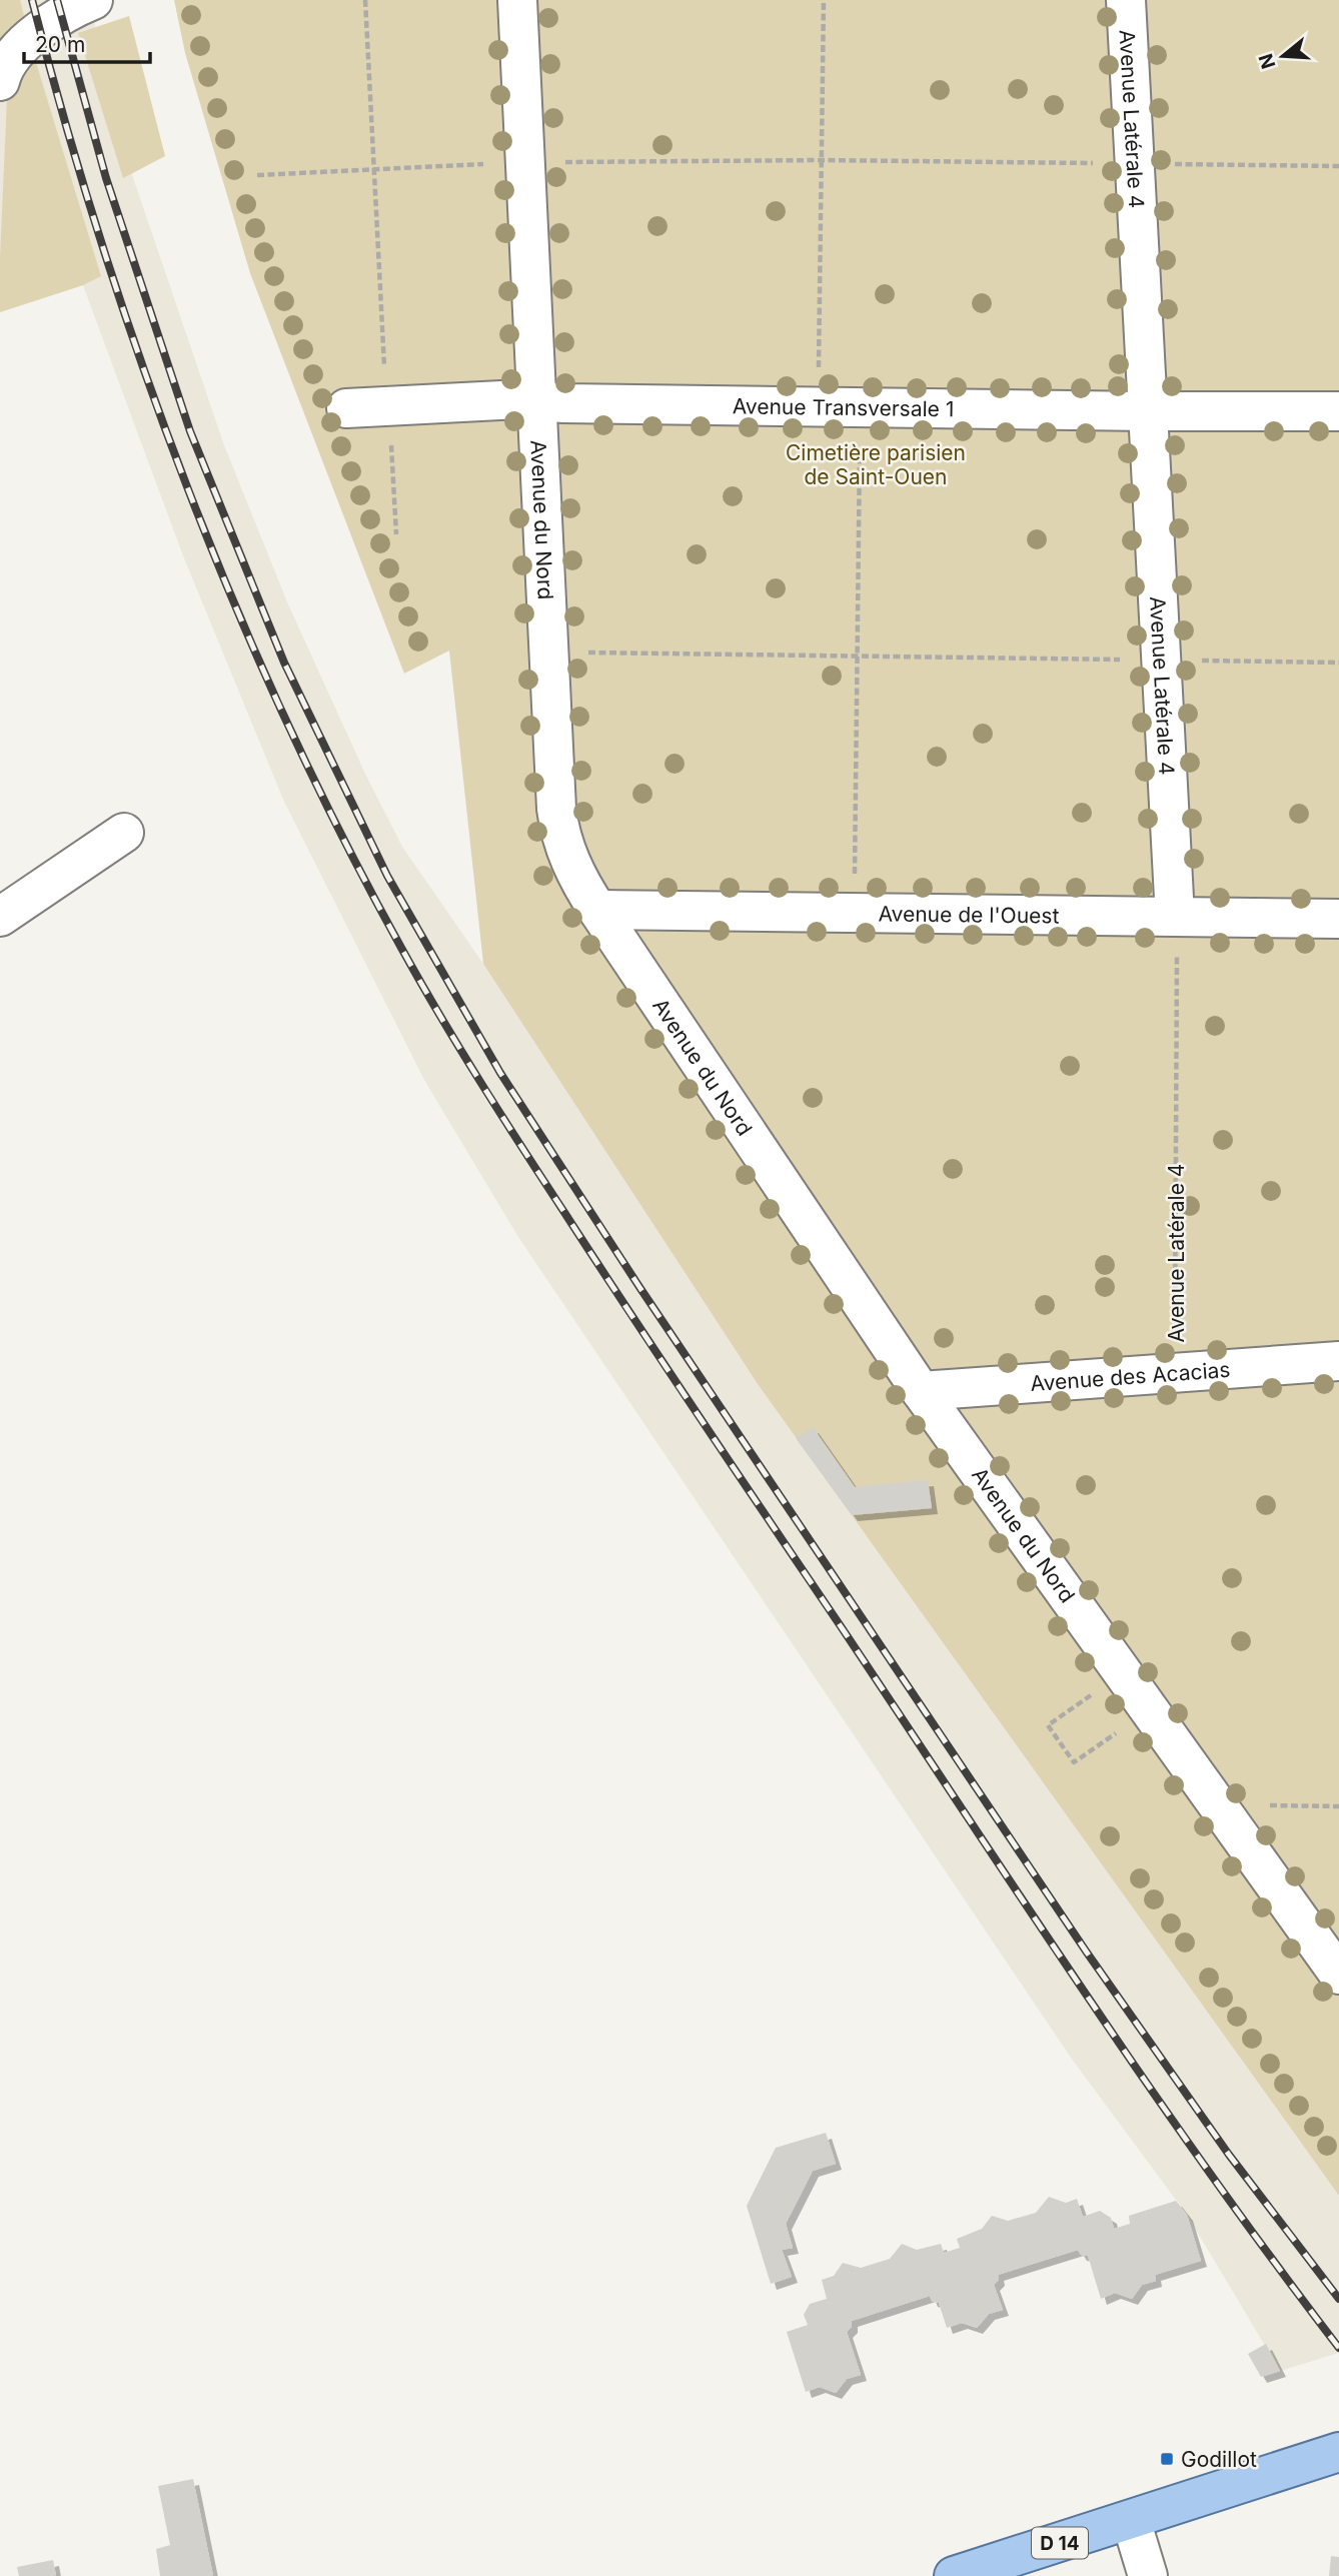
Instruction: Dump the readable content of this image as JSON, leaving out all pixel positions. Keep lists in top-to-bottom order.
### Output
{
  "streets": {
    "main road": ["D 14"],
    "street": [
      "Avenue Latérale 4",
      "Avenue Transversale 1",
      "Avenue du Nord",
      "Avenue de l'Ouest",
      "Avenue des Acacias"
    ]
  },
  "crossings": [
    ["Avenue Latérale 4", "Avenue Transversale 1"],
    ["Avenue Latérale 4", "Avenue de l'Ouest"],
    ["Avenue Latérale 4", "Avenue des Acacias"],
    ["Avenue Transversale 1", "Avenue du Nord"],
    ["Avenue du Nord", "Avenue de l'Ouest"],
    ["Avenue du Nord", "Avenue des Acacias"]
  ],
  "parks": ["Cimetière parisien de Saint-Ouen"],
  "places": {
    "transit": ["Godillot"]
  },
  "scale_bar": "20 m",
  "north": "left"
}
